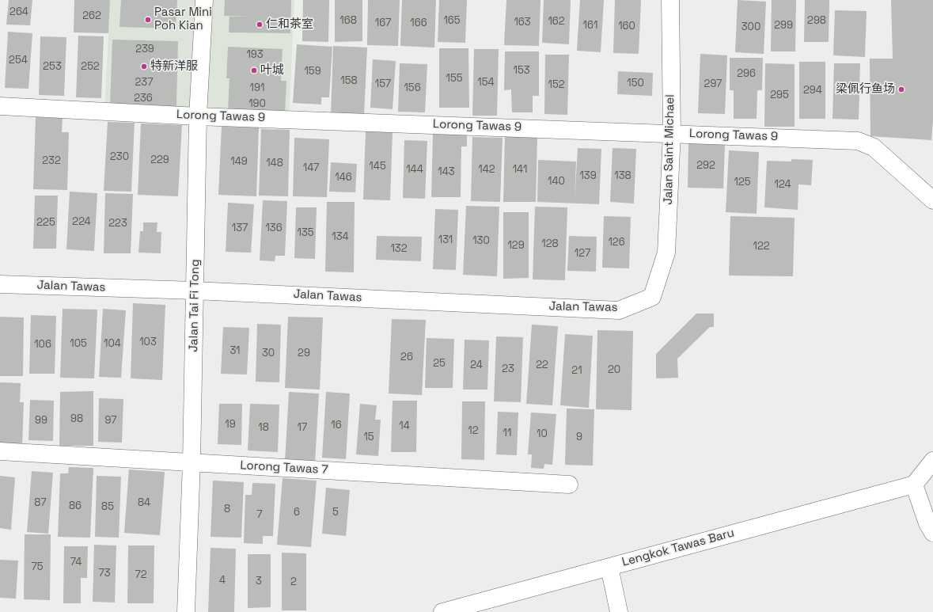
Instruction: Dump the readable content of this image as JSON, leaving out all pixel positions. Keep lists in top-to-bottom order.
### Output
{
  "streets": {
    "street": [
      "Lorong Tawas 9",
      "Jalan Saint Michael",
      "Jalan Tawas",
      "Jalan Tai Fi Tong",
      "Lorong Tawas 7",
      "Lengkok Tawas Baru"
    ]
  },
  "crossings": [
    ["Lorong Tawas 9", "Jalan Saint Michael"],
    ["Lorong Tawas 9", "Jalan Tai Fi Tong"],
    ["Jalan Saint Michael", "Jalan Tawas"],
    ["Jalan Tawas", "Jalan Tai Fi Tong"],
    ["Jalan Tai Fi Tong", "Lorong Tawas 7"]
  ],
  "places": [
    "Pasar Mini Poh Kian",
    "仁和茶室",
    "特新洋服",
    "叶城",
    "梁佩行鱼场"
  ],
  "house_numbers": [
    "264",
    "262",
    "168",
    "165",
    "298",
    "162",
    "163",
    "167",
    "166",
    "161",
    "299",
    "160",
    "300",
    "239",
    "193",
    "254",
    "253",
    "252",
    "153",
    "159",
    "296",
    "155",
    "158",
    "237",
    "154",
    "150",
    "157",
    "297",
    "152",
    "191",
    "156",
    "294",
    "295",
    "236",
    "190",
    "230",
    "229",
    "232",
    "149",
    "148",
    "292",
    "145",
    "147",
    "144",
    "142",
    "141",
    "143",
    "139",
    "138",
    "146",
    "140",
    "125",
    "124",
    "224",
    "225",
    "223",
    "137",
    "136",
    "135",
    "134",
    "131",
    "130",
    "126",
    "128",
    "129",
    "122",
    "132",
    "127",
    "103",
    "105",
    "104",
    "106",
    "31",
    "30",
    "29",
    "26",
    "25",
    "24",
    "22",
    "23",
    "20",
    "21",
    "98",
    "99",
    "97",
    "19",
    "16",
    "14",
    "18",
    "17",
    "12",
    "11",
    "10",
    "15",
    "9",
    "87",
    "84",
    "86",
    "85",
    "8",
    "6",
    "5",
    "7",
    "74",
    "75",
    "73",
    "72",
    "4",
    "3",
    "2"
  ]
}
